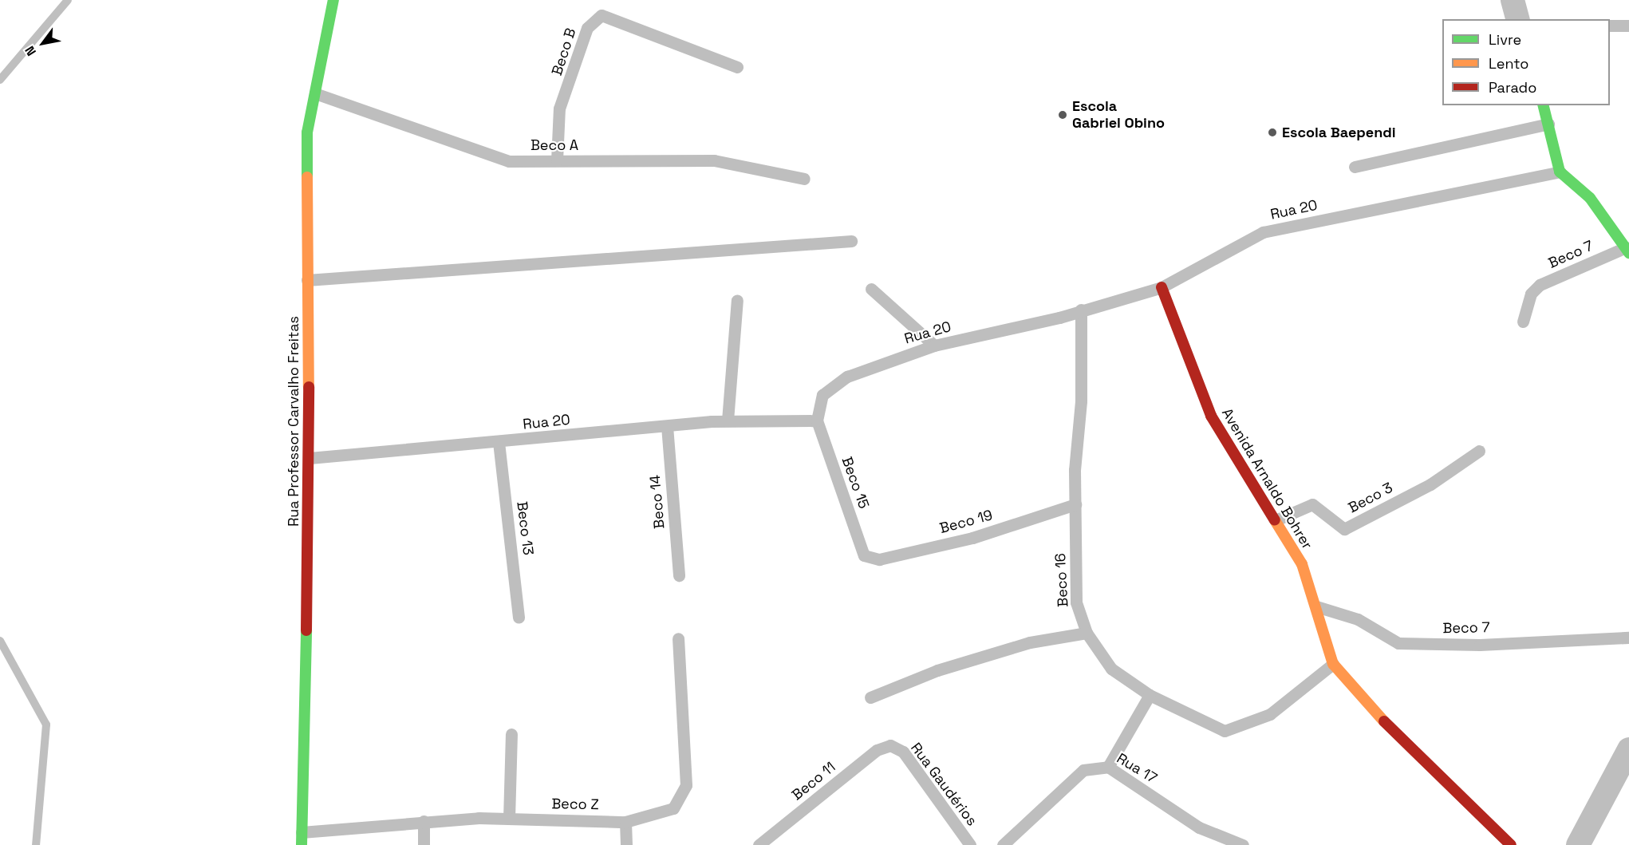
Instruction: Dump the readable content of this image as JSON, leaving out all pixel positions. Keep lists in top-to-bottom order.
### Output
{
  "streets": {
    "street": ["Rua Professor Carvalho Freitas", "Avenida Arnaldo Bohrer"],
    "lane": [
      "Beco B",
      "Beco A",
      "Rua 20",
      "Beco 7",
      "Beco 15",
      "Beco 3",
      "Beco 14",
      "Beco 19",
      "Beco 13",
      "Beco 16",
      "Rua 17",
      "Beco 11",
      "Rua Gaudérios",
      "Beco Z"
    ]
  },
  "crossings": [
    ["Beco B", "Beco A"],
    ["Beco A", "Rua Professor Carvalho Freitas"],
    ["Rua 20", "Rua Professor Carvalho Freitas"],
    ["Rua 20", "Avenida Arnaldo Bohrer"],
    ["Rua 20", "Beco 15"],
    ["Rua 20", "Beco 14"],
    ["Rua 20", "Beco 13"],
    ["Rua 20", "Beco 16"],
    ["Beco 7", "Avenida Arnaldo Bohrer"],
    ["Rua Professor Carvalho Freitas", "Beco Z"],
    ["Avenida Arnaldo Bohrer", "Beco 3"],
    ["Avenida Arnaldo Bohrer", "Beco 16"],
    ["Beco 15", "Beco 19"],
    ["Beco 19", "Beco 16"],
    ["Beco 11", "Rua Gaudérios"]
  ],
  "places": ["Escola Gabriel Obino", "Escola Baependi"],
  "legend": ["Livre", "Lento", "Parado"],
  "north": "bottom left"
}
